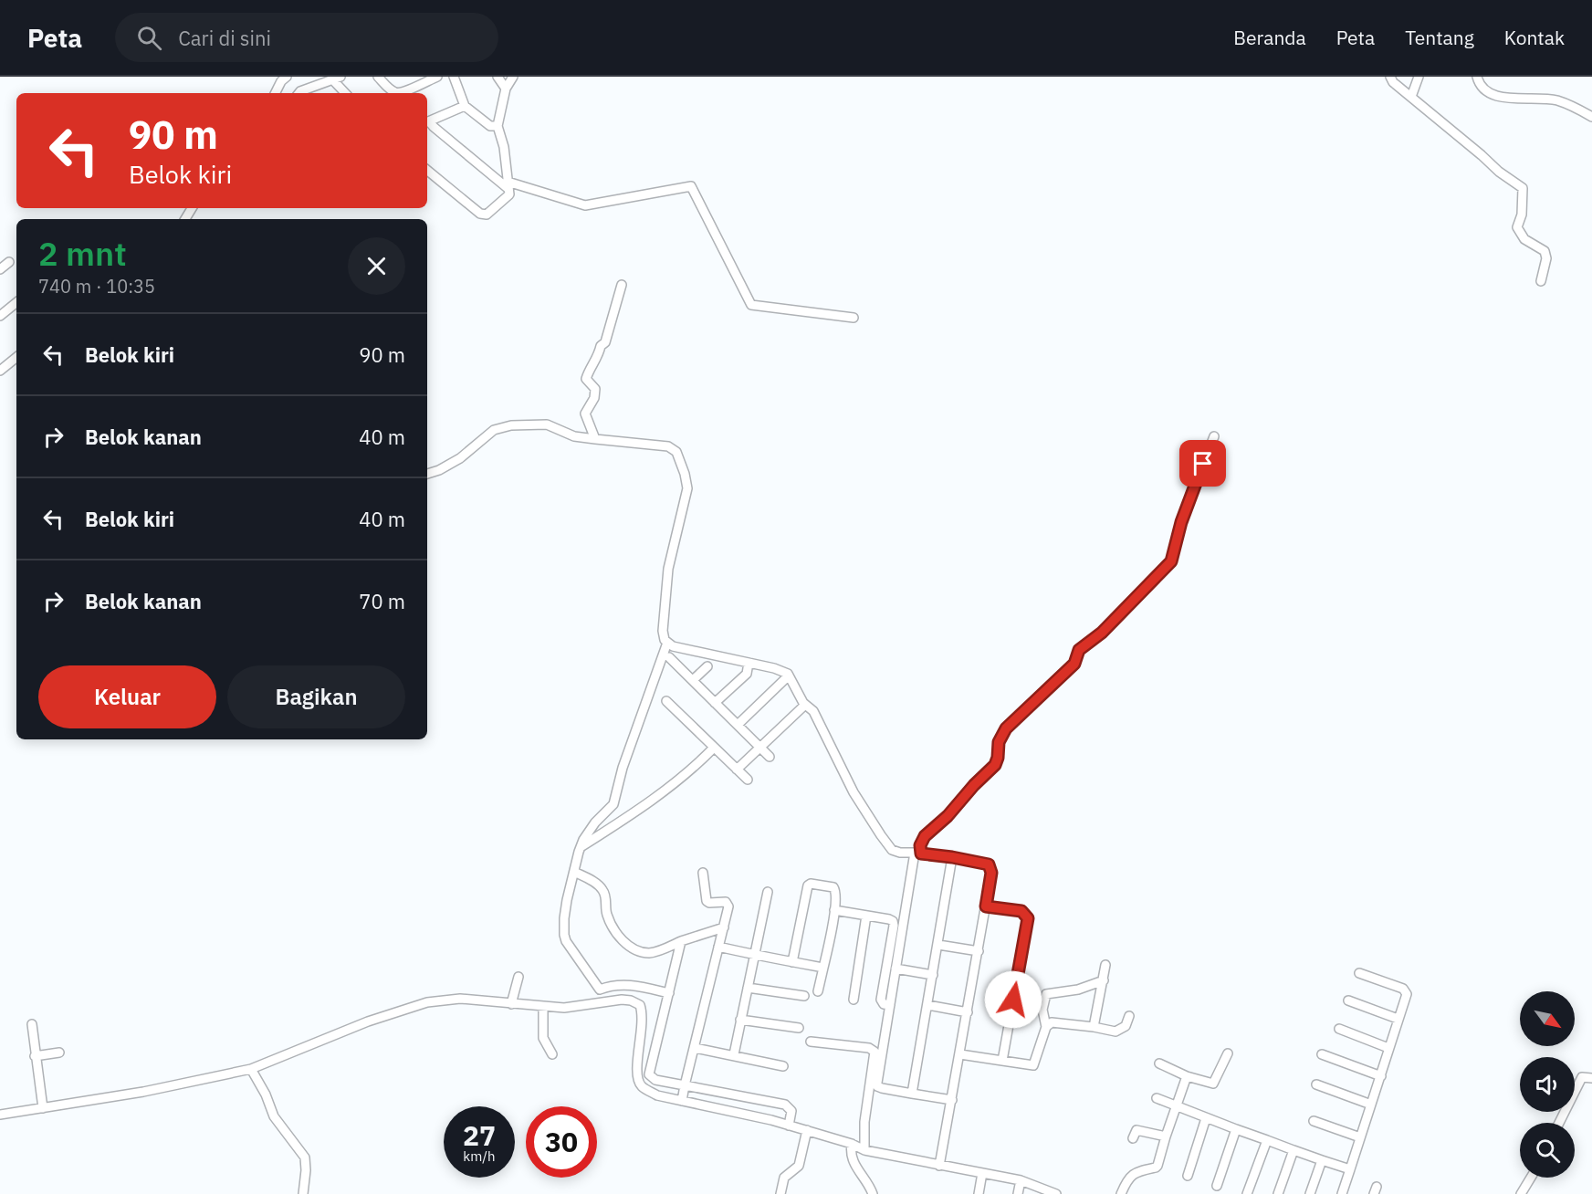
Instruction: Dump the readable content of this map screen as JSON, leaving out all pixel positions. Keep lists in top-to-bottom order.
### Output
{
  "north": "bottom right",
  "page": {
    "header": "Peta",
    "search": "Cari di sini",
    "nav": [
      "Beranda",
      "Peta",
      "Tentang",
      "Kontak"
    ],
    "turn": ["90 m", "Belok kiri"],
    "heading": ["2 mnt", "740 m · 10:35"],
    "list": [
      {
        "name": "Belok kiri",
        "value": "90 m"
      },
      {
        "name": "Belok kanan",
        "value": "40 m"
      },
      {
        "name": "Belok kiri",
        "value": "40 m"
      },
      {
        "name": "Belok kanan",
        "value": "70 m"
      }
    ],
    "buttons": ["Keluar", "Bagikan"],
    "speed": "27 km/h",
    "limit": "30"
  }
}
